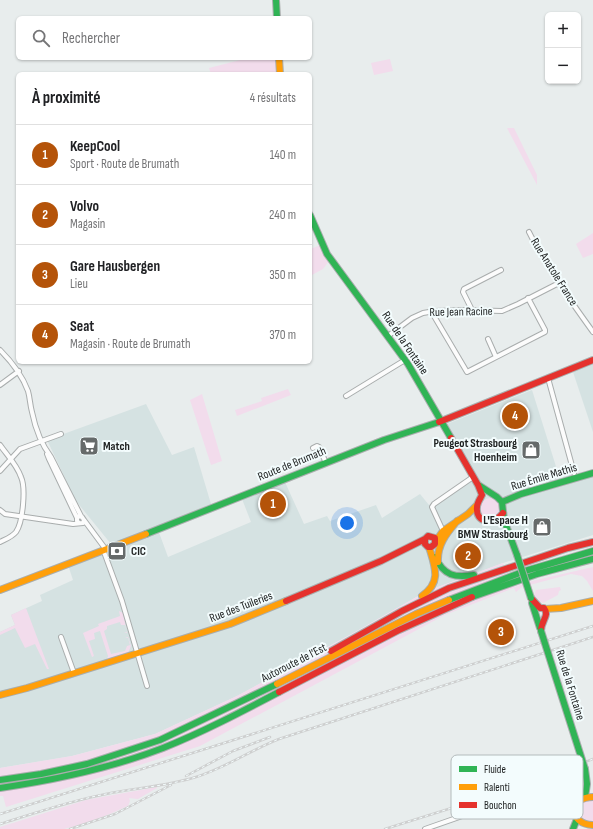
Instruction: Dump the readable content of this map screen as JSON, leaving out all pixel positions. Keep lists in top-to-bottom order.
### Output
{
  "streets": {
    "main road": [
      "Rue de la Fontaine",
      "Route de Brumath",
      "Rue Émile Mathis",
      "Rue des Tuileries",
      "Autoroute de l’Est"
    ],
    "street": ["Rue Anatole France", "Rue Jean Racine"]
  },
  "crossings": [
    ["Rue Anatole France", "Rue Jean Racine"],
    ["Rue Jean Racine", "Rue de la Fontaine"],
    ["Rue de la Fontaine", "Route de Brumath"],
    ["Rue de la Fontaine", "Rue Émile Mathis"]
  ],
  "places": {
    "supermarket": ["Match"],
    "shop": ["Peugeot Strasbourg Hoenheim", "L'Espace H BMW Strasbourg"],
    "bank": ["CIC"]
  },
  "legend": ["Fluide", "Ralenti", "Bouchon"],
  "page": {
    "map_buttons": ["+", "−"],
    "search": "Rechercher",
    "heading": ["À proximité", "4 résultats"],
    "list": [
      {
        "mark": "1",
        "name": "KeepCool",
        "note": "Sport · Route de Brumath",
        "value": "140 m"
      },
      {
        "mark": "2",
        "name": "Volvo",
        "note": "Magasin",
        "value": "240 m"
      },
      {
        "mark": "3",
        "name": "Gare Hausbergen",
        "note": "Lieu",
        "value": "350 m"
      },
      {
        "mark": "4",
        "name": "Seat",
        "note": "Magasin · Route de Brumath",
        "value": "370 m"
      }
    ],
    "pins": [
      "4",
      "1",
      "2",
      "3"
    ]
  }
}
